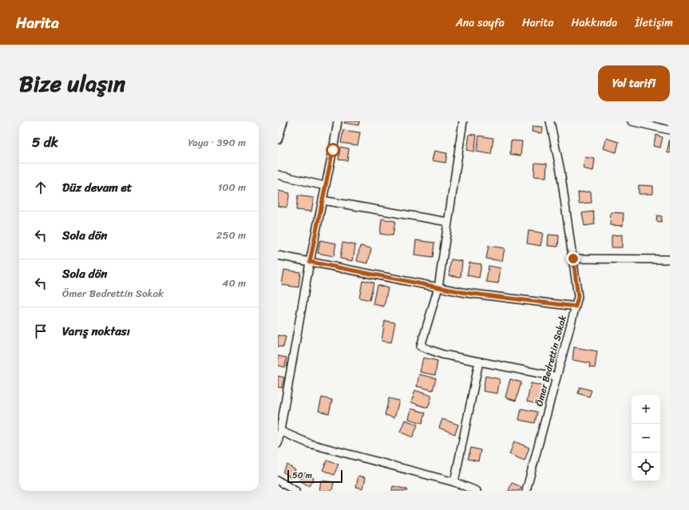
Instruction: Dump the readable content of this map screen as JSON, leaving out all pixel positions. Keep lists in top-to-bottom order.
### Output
{
  "streets": {
    "street": ["Ömer Bedrettin Sokak"]
  },
  "scale_bar": "50 m",
  "page": {
    "header": "Harita",
    "nav": [
      "Ana sayfa",
      "Harita",
      "Hakkında",
      "İletişim"
    ],
    "title": "Bize ulaşın",
    "buttons": "Yol tarifi",
    "heading": ["5 dk", "Yaya · 390 m"],
    "list": [
      ["Düz devam et", "100 m"],
      ["Sola dön", "250 m"],
      ["Sola dön", "Ömer Bedrettin Sokak", "40 m"],
      "Varış noktası"
    ],
    "map_buttons": ["+", "−"],
    "scale": "50 m"
  }
}
